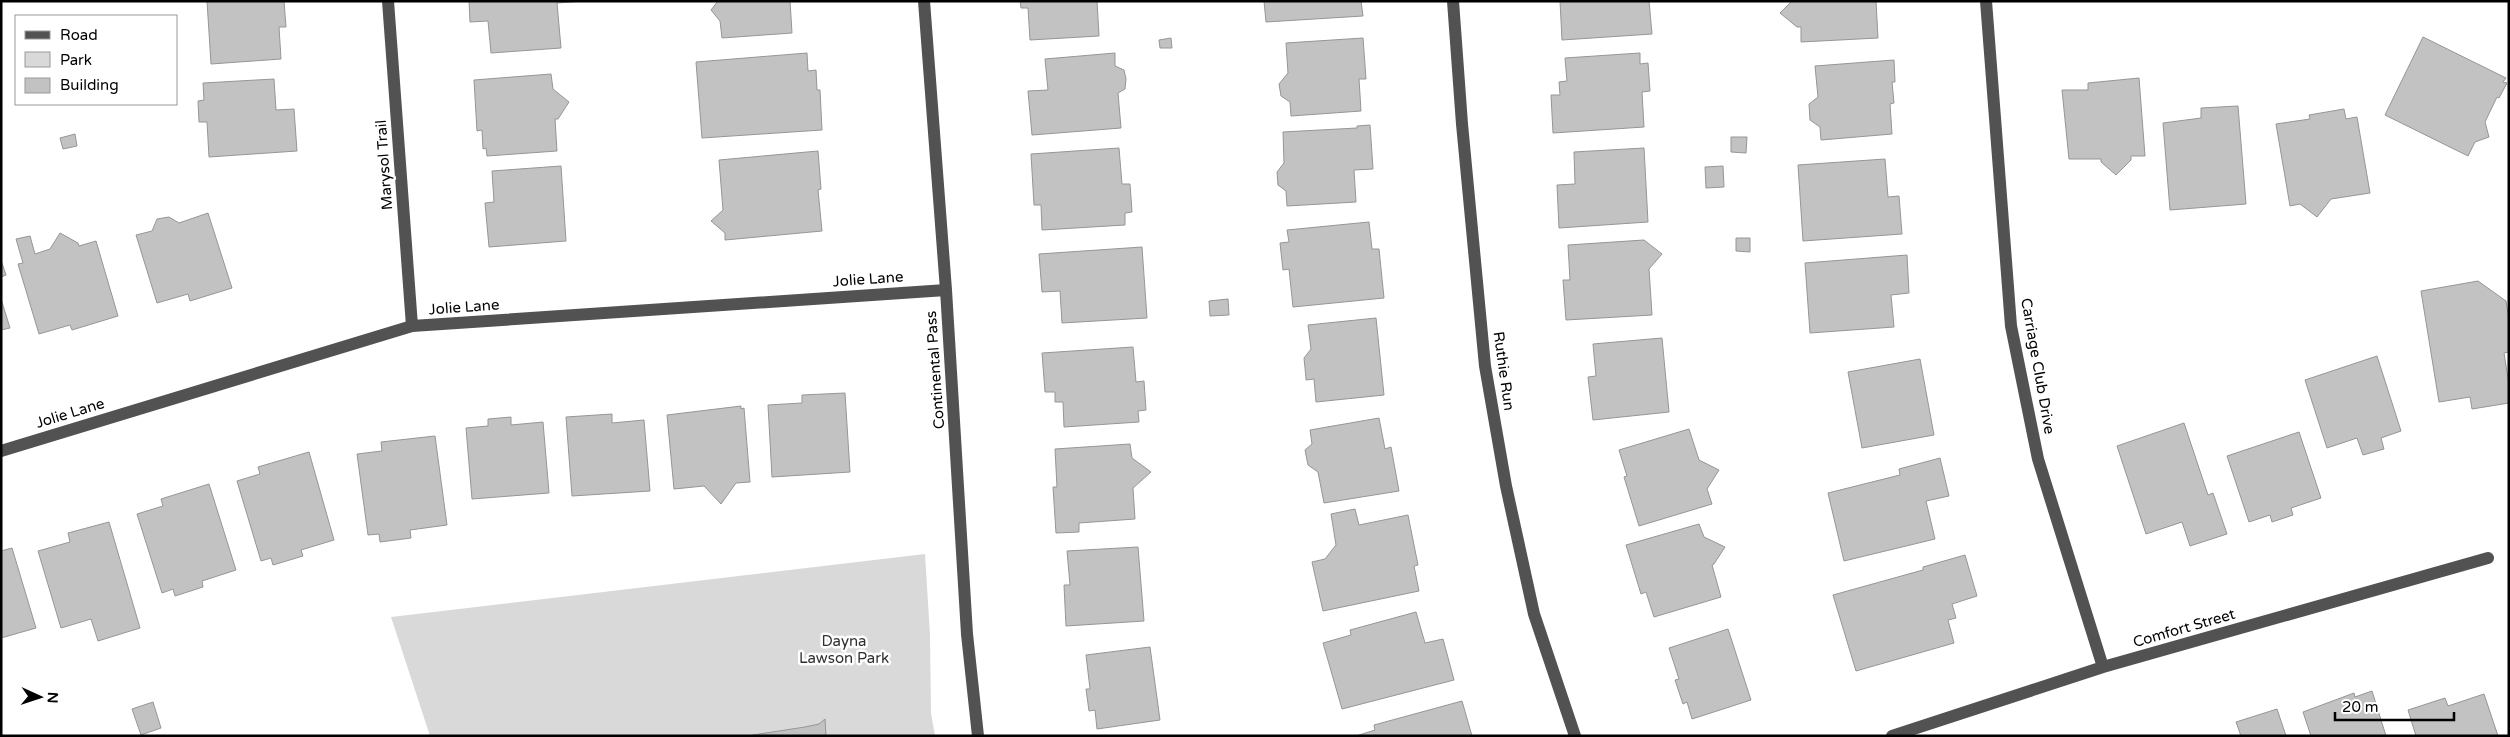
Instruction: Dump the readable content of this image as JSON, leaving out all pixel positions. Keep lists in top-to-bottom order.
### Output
{
  "streets": {
    "street": [
      "Marysol Trail",
      "Jolie Lane",
      "Carriage Club Drive",
      "Continental Pass",
      "Ruthie Run",
      "Comfort Street"
    ]
  },
  "crossings": [
    ["Marysol Trail", "Jolie Lane"],
    ["Jolie Lane", "Continental Pass"],
    ["Carriage Club Drive", "Comfort Street"]
  ],
  "parks": ["Dayna Lawson Park"],
  "legend": ["Road", "Park", "Building"],
  "scale_bar": "20 m",
  "north": "right"
}
